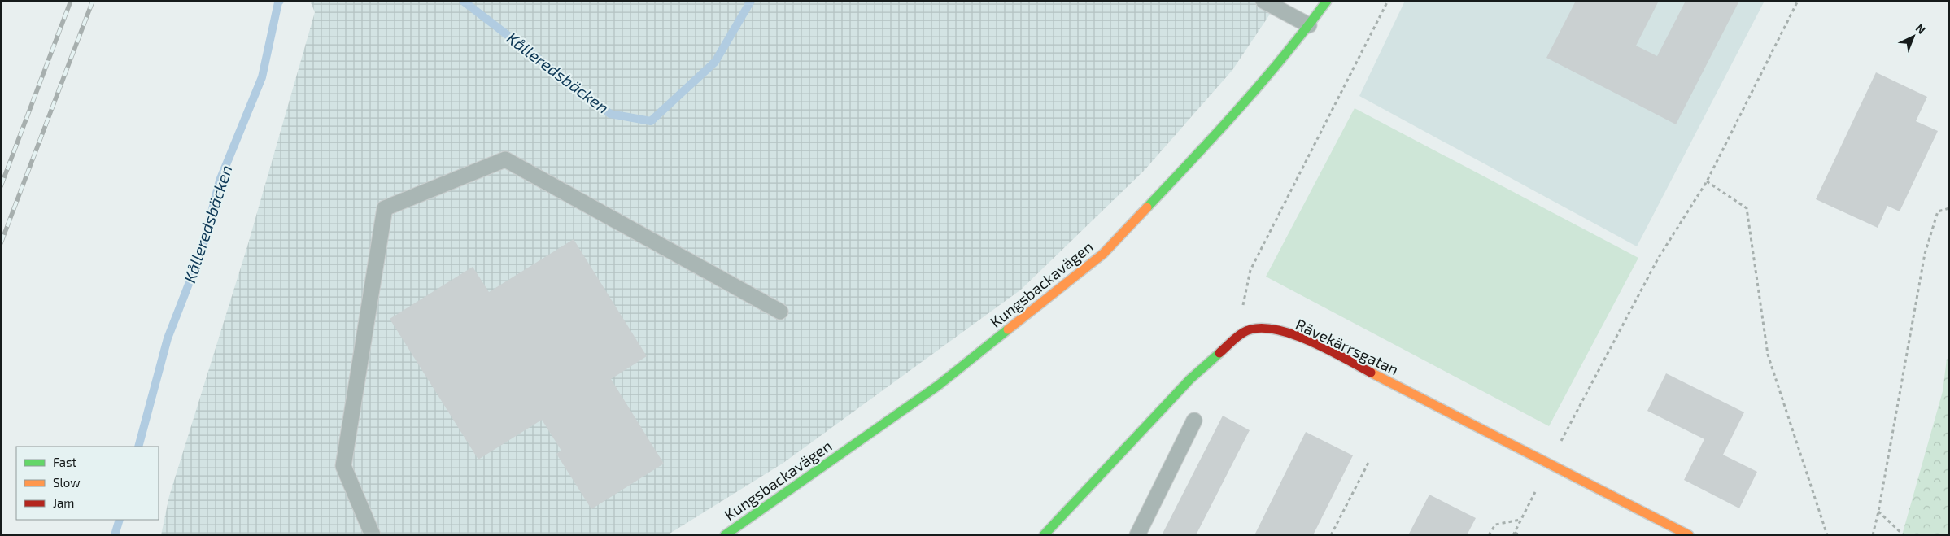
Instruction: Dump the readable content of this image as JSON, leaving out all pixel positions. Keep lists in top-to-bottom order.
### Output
{
  "streets": {
    "street": ["Kungsbackavägen", "Rävekärrsgatan"]
  },
  "water": ["Kålleredsbäcken"],
  "legend": ["Fast", "Slow", "Jam"],
  "north": "top right"
}
